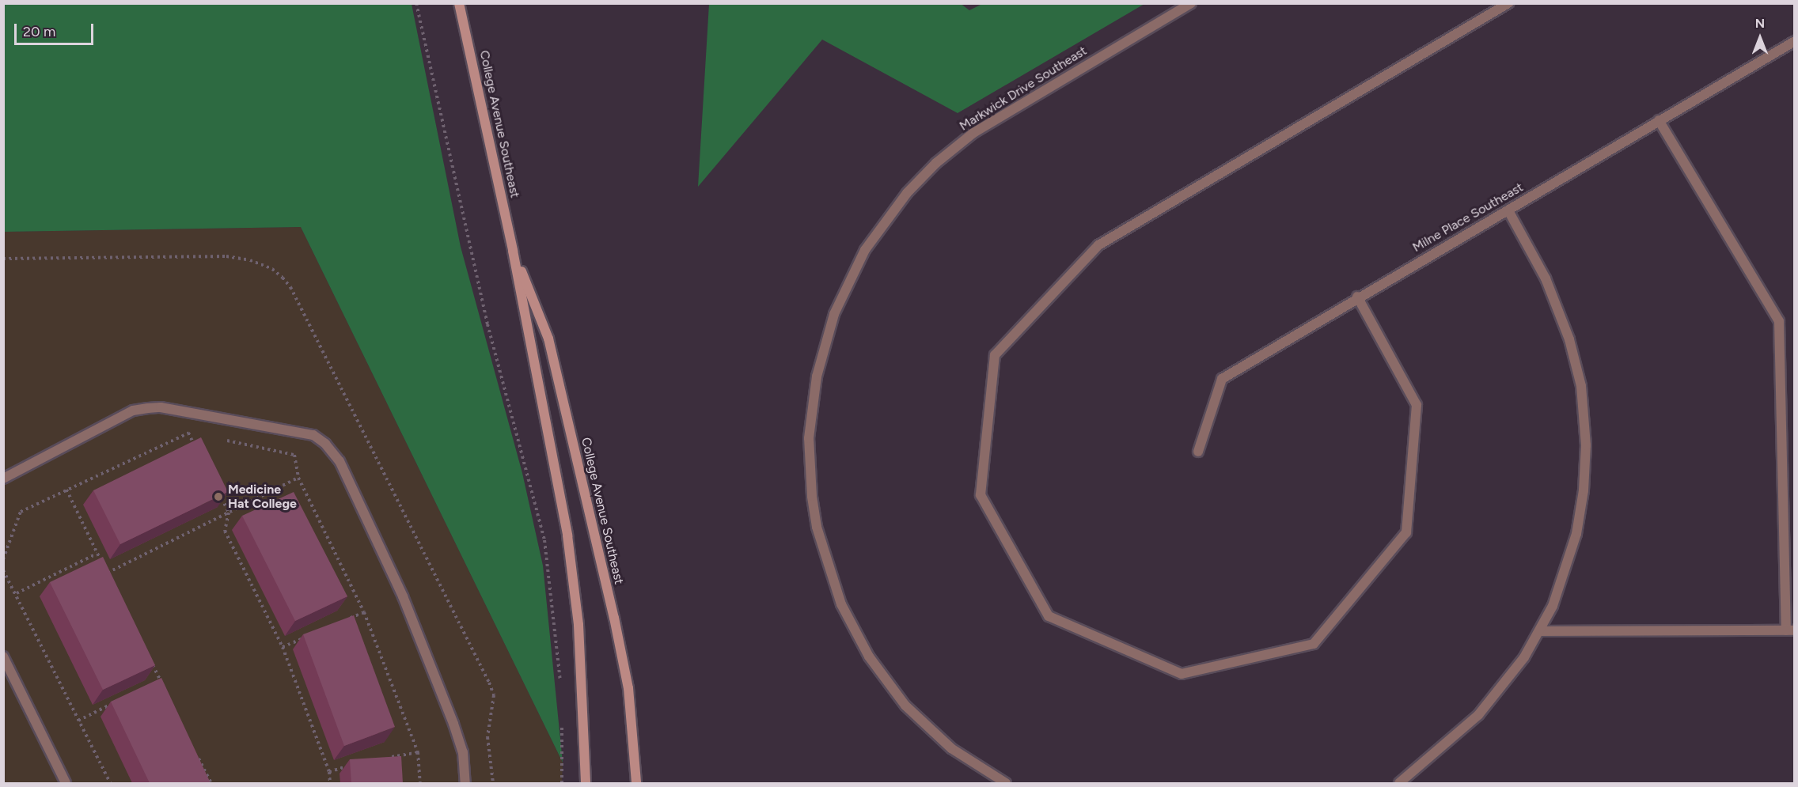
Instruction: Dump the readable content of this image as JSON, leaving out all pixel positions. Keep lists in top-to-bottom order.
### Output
{
  "streets": {
    "street": ["Markwick Drive Southeast", "College Avenue Southeast", "Milne Place Southeast"]
  },
  "places": ["Medicine Hat College"],
  "scale_bar": "20 m",
  "north": "top"
}
